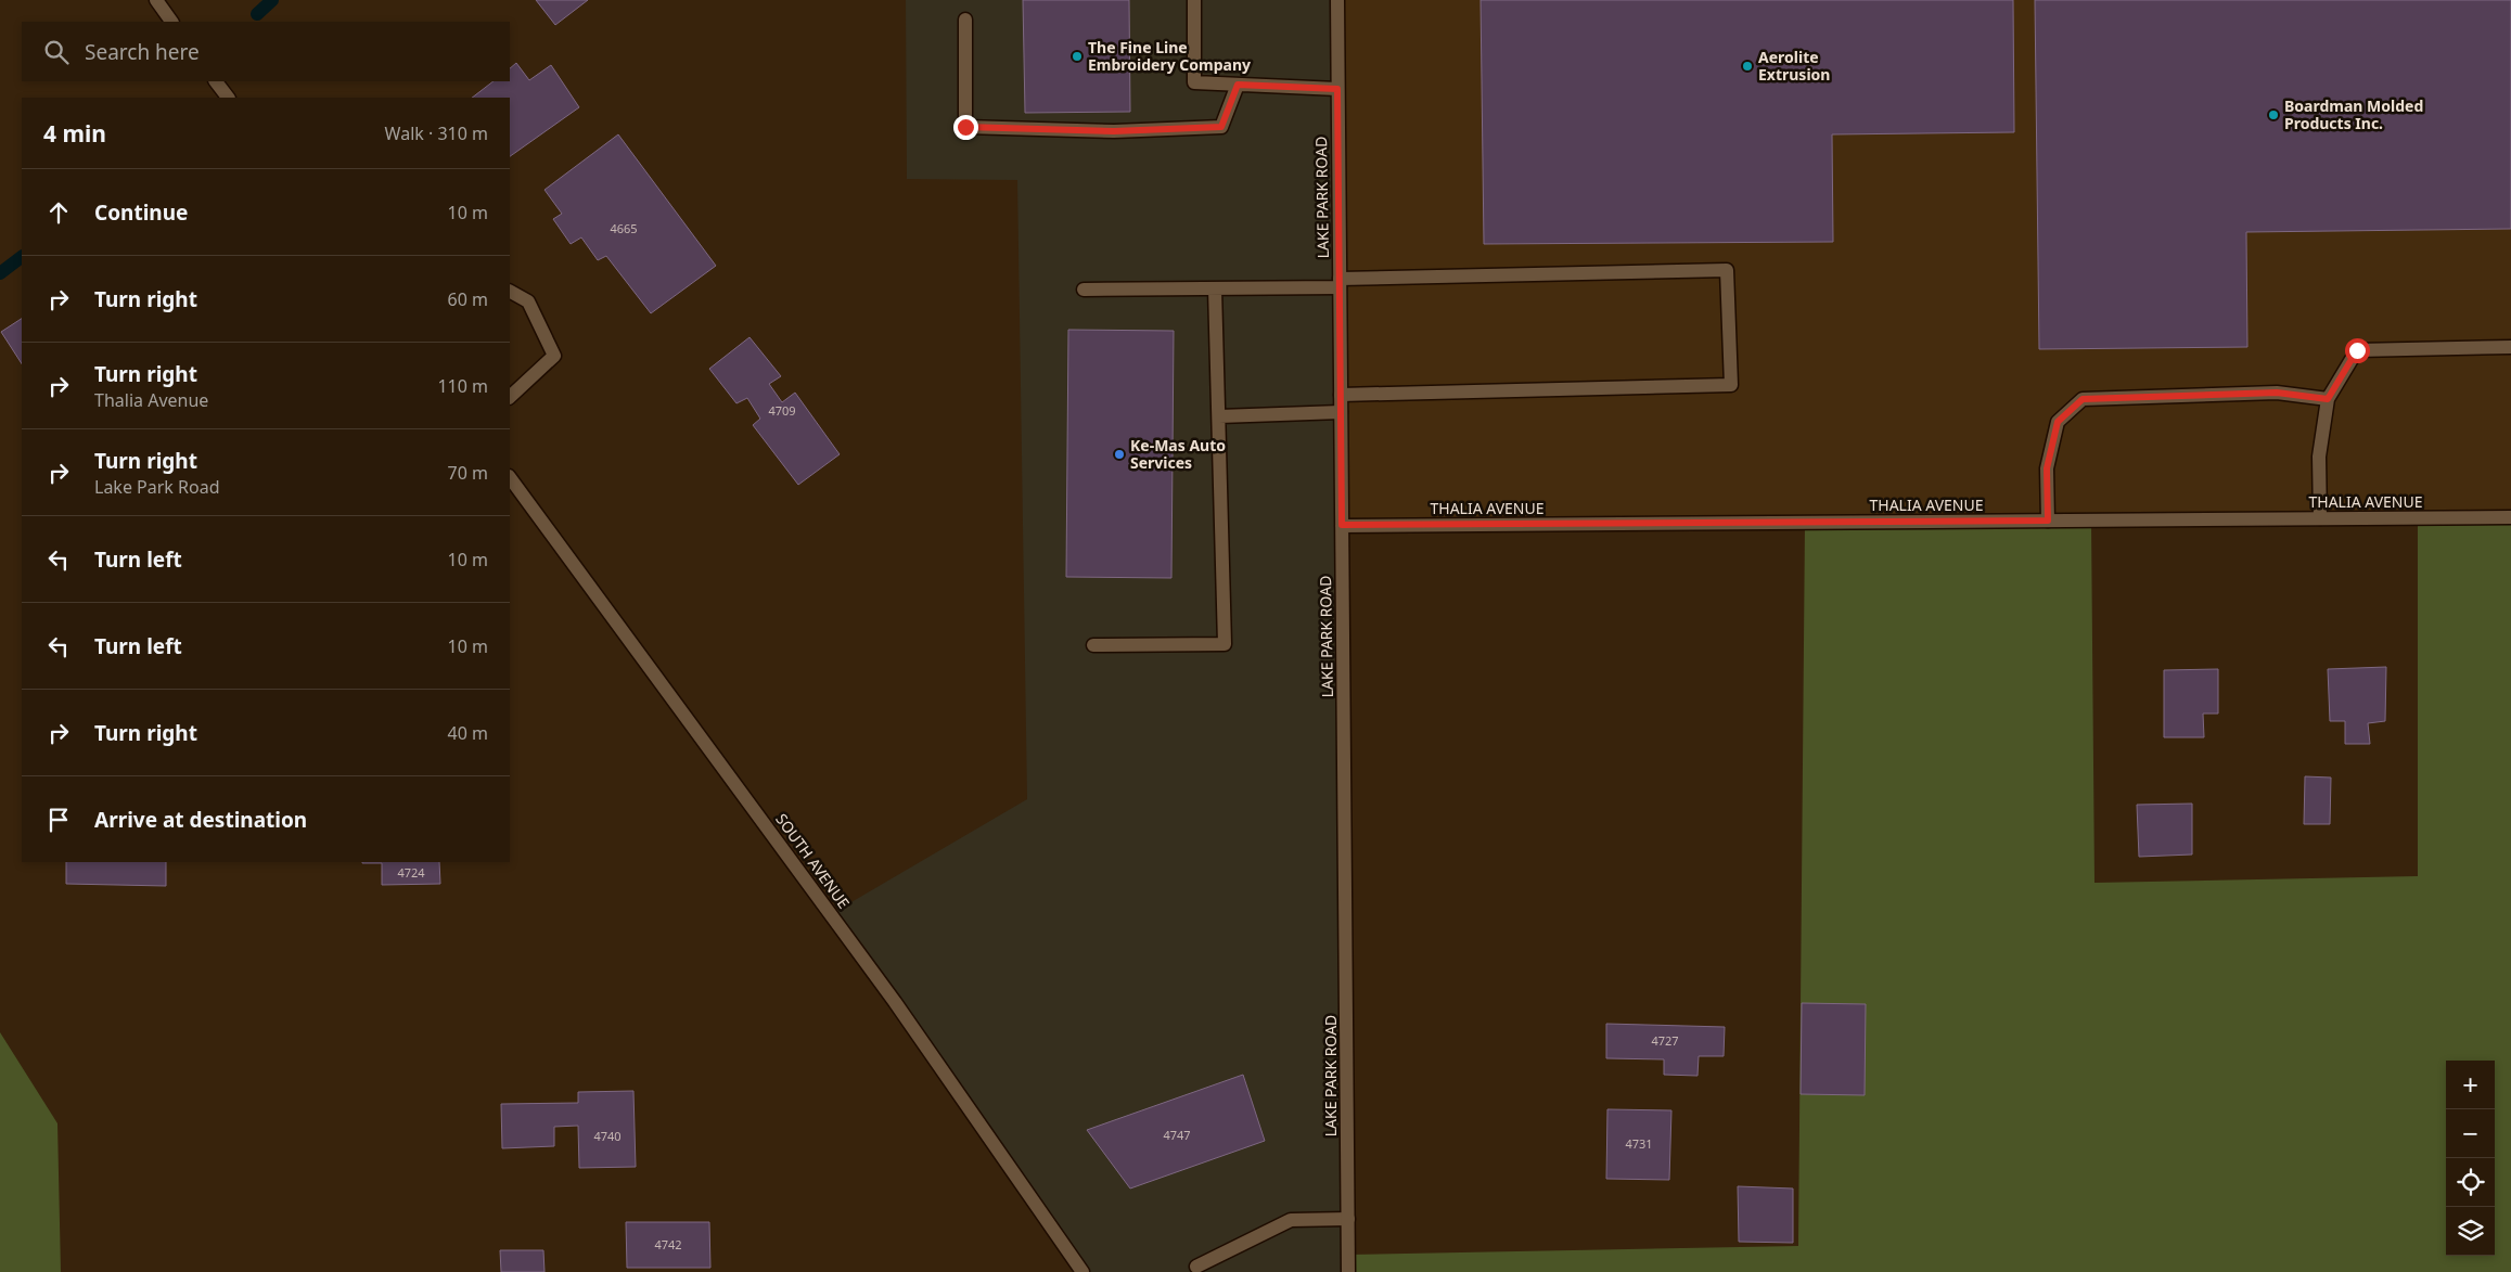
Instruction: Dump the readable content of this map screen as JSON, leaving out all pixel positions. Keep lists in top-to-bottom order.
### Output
{
  "streets": {
    "street": ["LAKE PARK ROAD", "THALIA AVENUE", "SOUTH AVENUE"]
  },
  "crossings": [
    ["LAKE PARK ROAD", "THALIA AVENUE"]
  ],
  "places": [
    "The Fine Line Embroidery Company",
    "Aerolite Extrusion",
    "Boardman Molded Products Inc.",
    "Ke-Mas Auto Services"
  ],
  "house_numbers": [
    "4665",
    "4709",
    "4724",
    "4727",
    "4747",
    "4740",
    "4731",
    "4742"
  ],
  "page": {
    "search": "Search here",
    "heading": ["4 min", "Walk · 310 m"],
    "list": [
      ["Continue", "10 m"],
      ["Turn right", "60 m"],
      ["Turn right", "Thalia Avenue", "110 m"],
      ["Turn right", "Lake Park Road", "70 m"],
      ["Turn left", "10 m"],
      ["Turn left", "10 m"],
      ["Turn right", "40 m"],
      "Arrive at destination"
    ],
    "map_buttons": ["+", "−"]
  }
}
